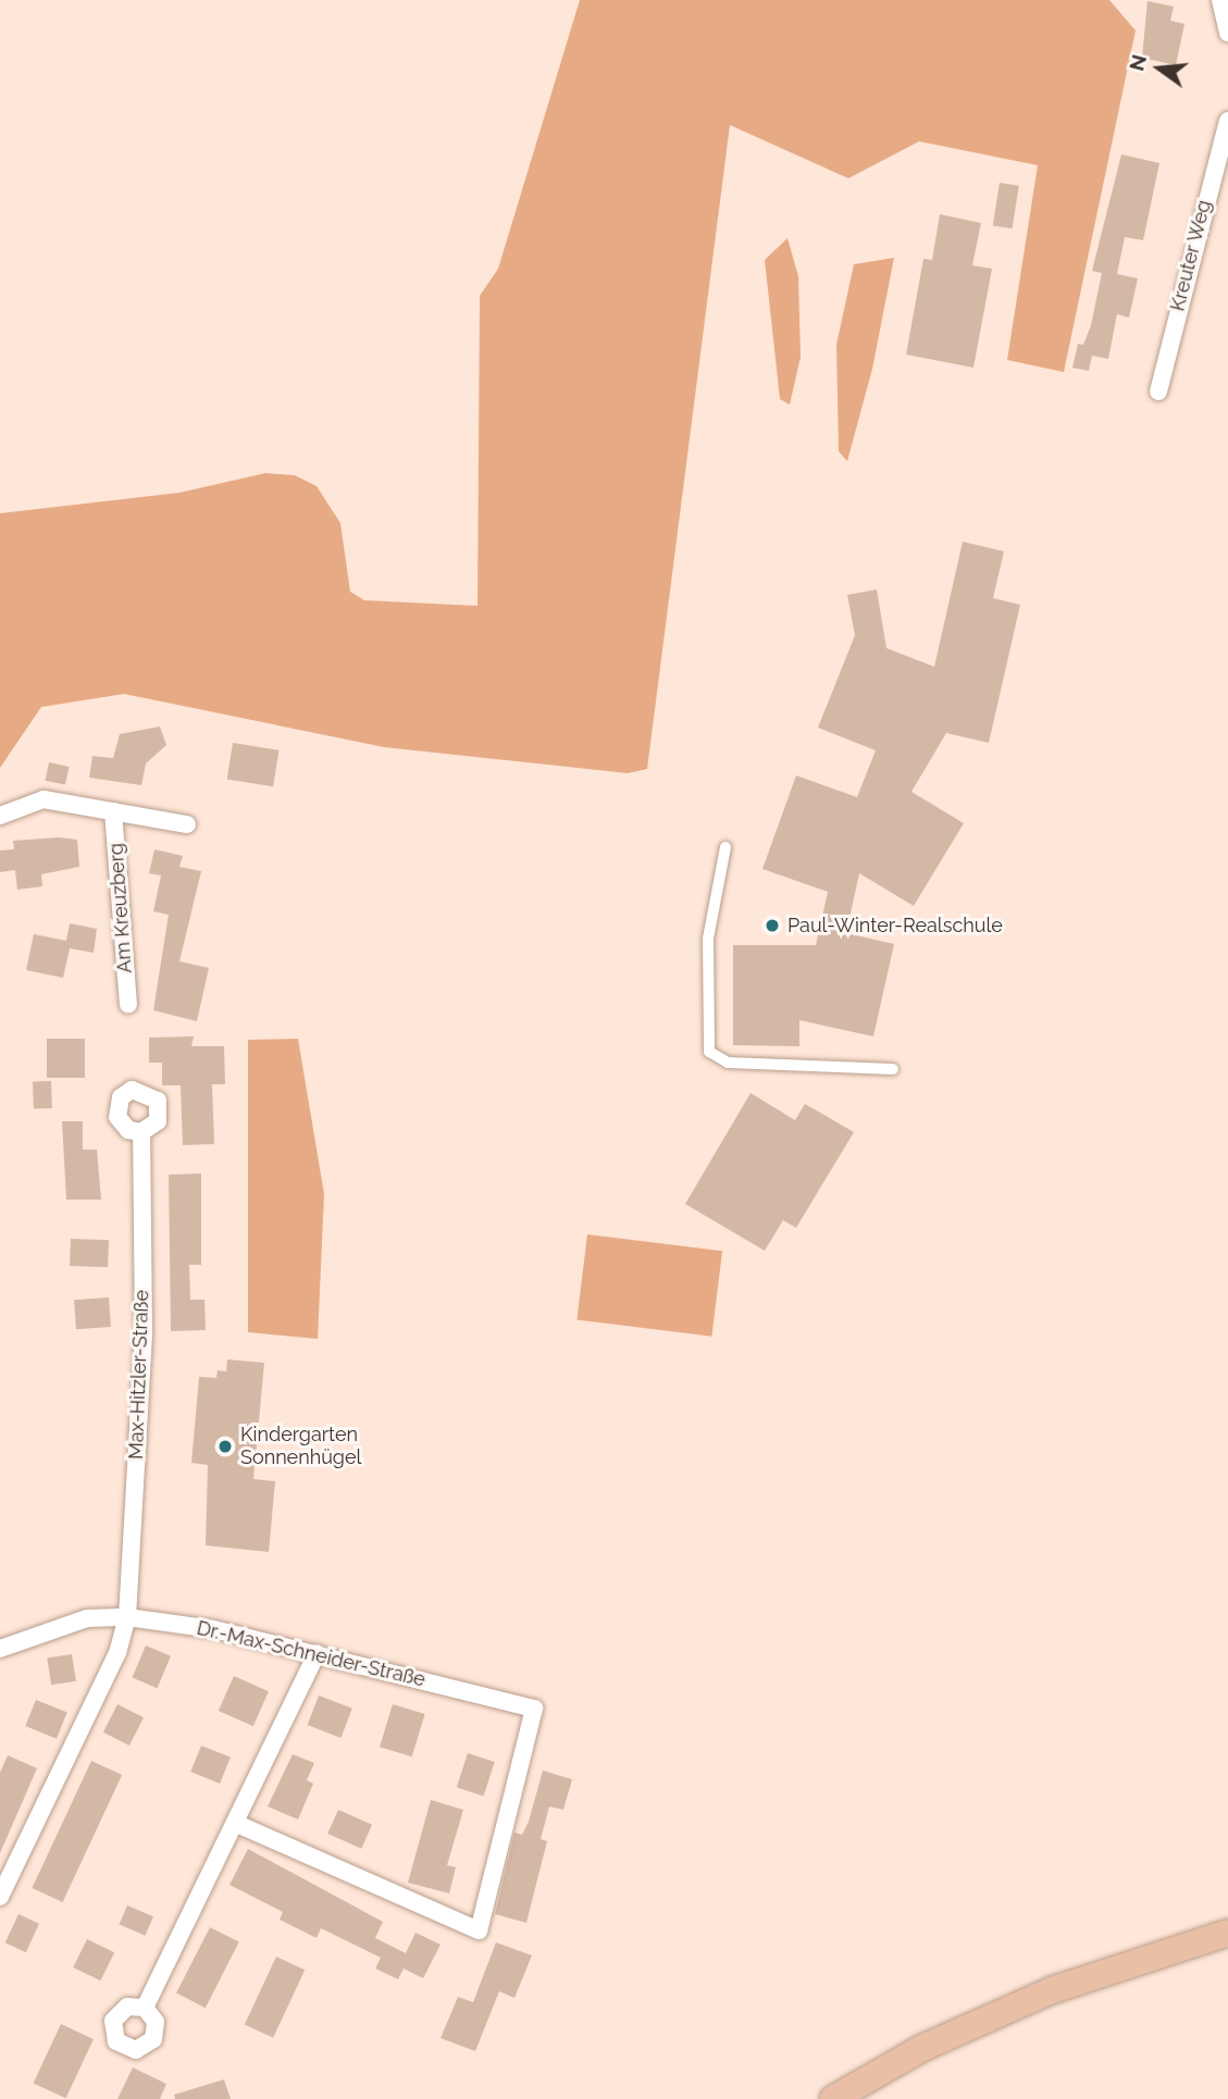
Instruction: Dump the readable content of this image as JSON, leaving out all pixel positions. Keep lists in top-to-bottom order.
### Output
{
  "streets": {
    "street": [
      "Kreuter Weg",
      "Am Kreuzberg",
      "Max-Hitzler-Straße",
      "Dr.-Max-Schneider-Straße"
    ]
  },
  "crossings": [
    ["Max-Hitzler-Straße", "Dr.-Max-Schneider-Straße"]
  ],
  "places": ["Paul-Winter-Realschule", "Kindergarten Sonnenhügel"],
  "north": "left"
}
